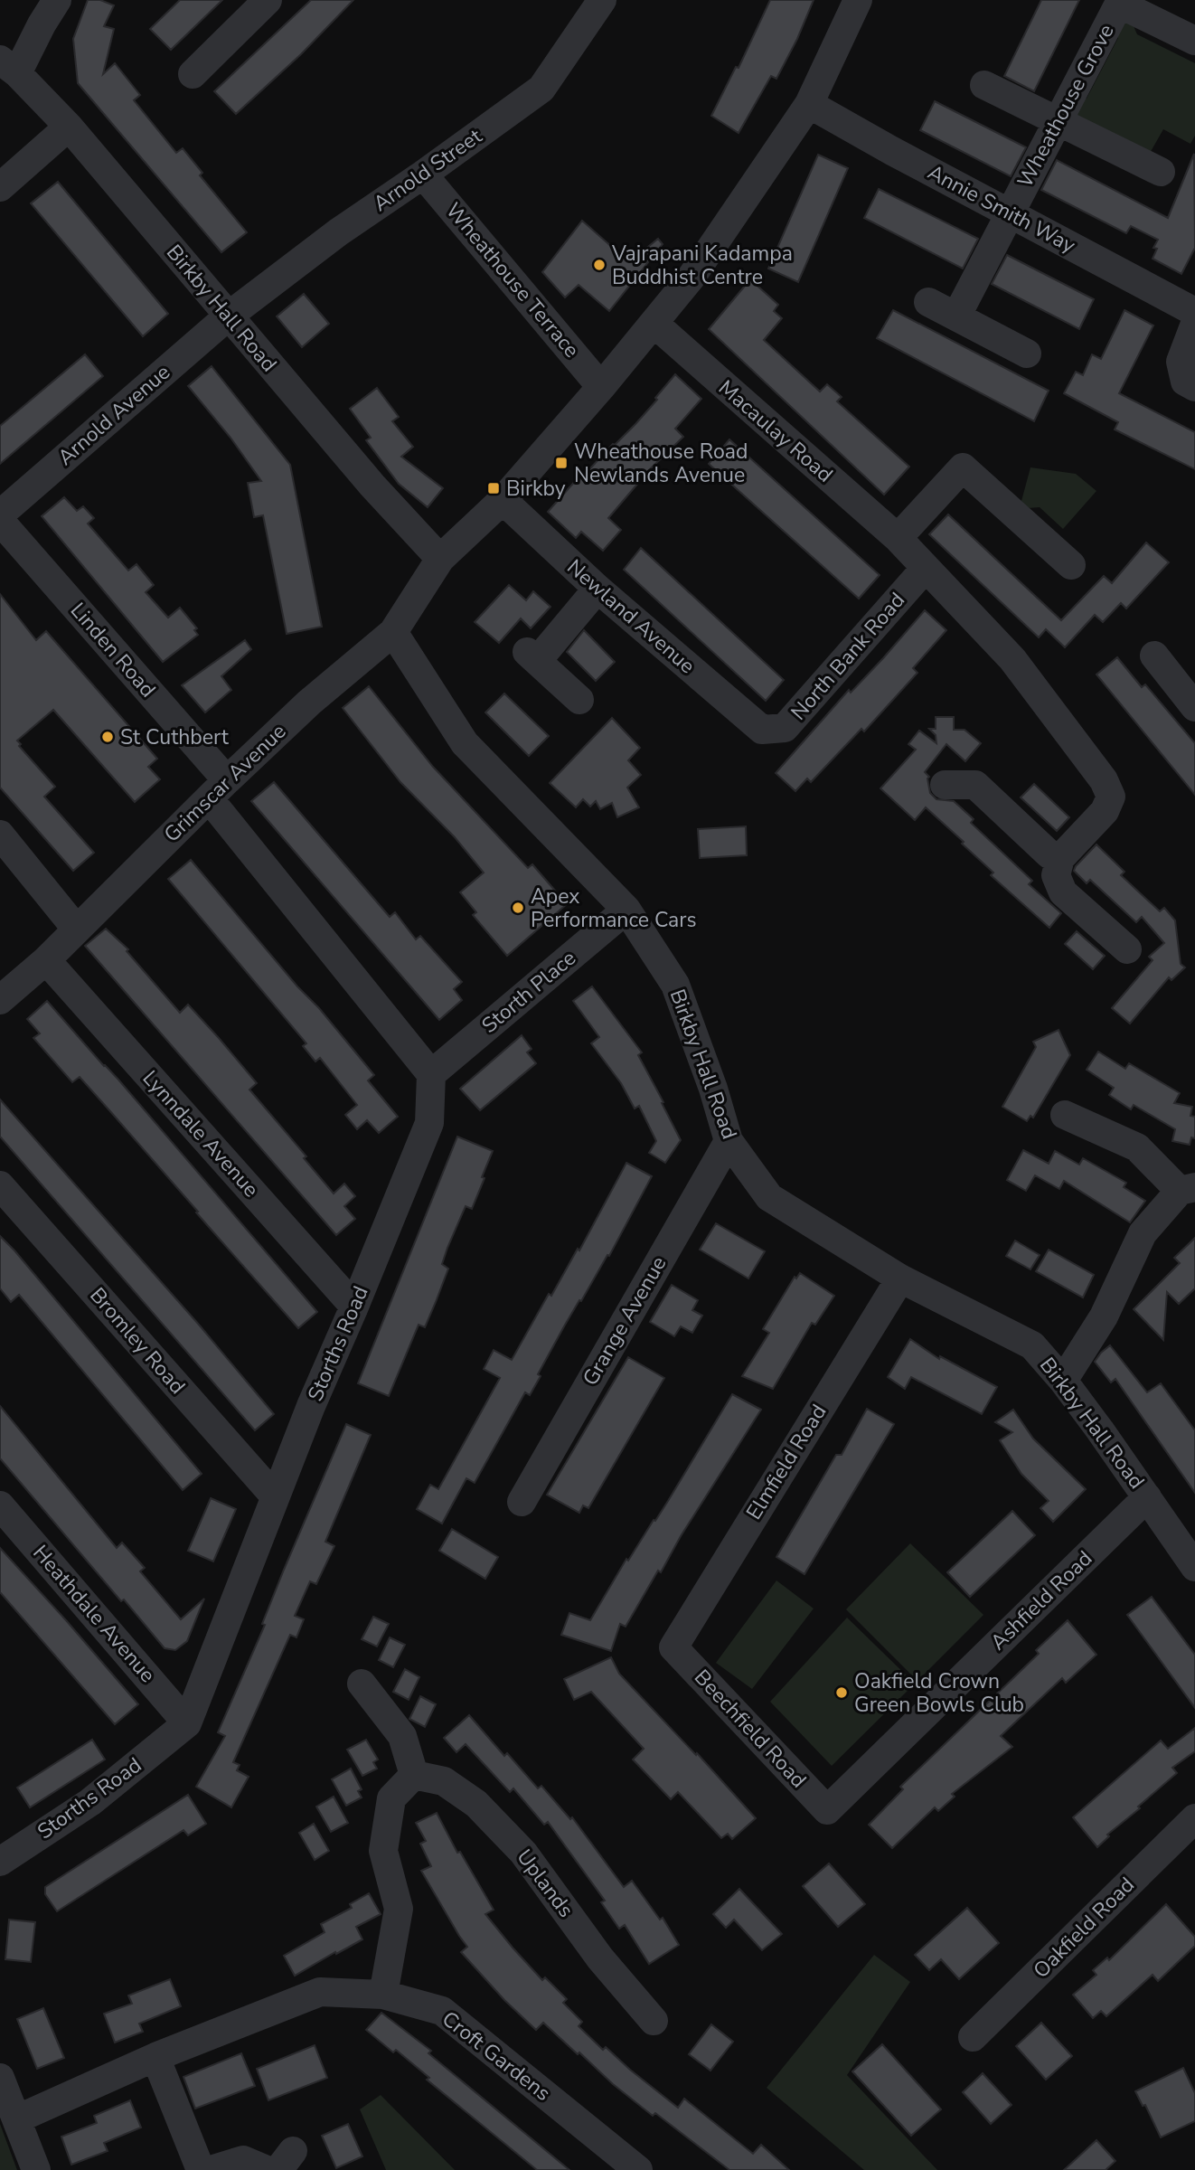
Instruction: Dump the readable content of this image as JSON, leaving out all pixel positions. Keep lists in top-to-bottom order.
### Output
{
  "streets": {
    "street": [
      "Wheathouse Grove",
      "Arnold Street",
      "Annie Smith Way",
      "Wheathouse Terrace",
      "Birkby Hall Road",
      "Arnold Avenue",
      "Macaulay Road",
      "Newland Avenue",
      "Linden Road",
      "North Bank Road",
      "Grimscar Avenue",
      "Storth Place",
      "Lynndale Avenue",
      "Grange Avenue",
      "Bromley Road",
      "Storths Road",
      "Elmfield Road",
      "Ashfield Road",
      "Heathdale Avenue",
      "Beechfield Road",
      "Uplands",
      "Oakfield Road",
      "Croft Gardens"
    ]
  },
  "crossings": [
    ["Wheathouse Grove", "Annie Smith Way"],
    ["Arnold Street", "Wheathouse Terrace"],
    ["Arnold Street", "Birkby Hall Road"],
    ["Arnold Street", "Arnold Avenue"],
    ["Annie Smith Way", "Grimscar Avenue"],
    ["Wheathouse Terrace", "Grimscar Avenue"],
    ["Birkby Hall Road", "Arnold Avenue"],
    ["Birkby Hall Road", "Grimscar Avenue"],
    ["Birkby Hall Road", "Storth Place"],
    ["Birkby Hall Road", "Grange Avenue"],
    ["Birkby Hall Road", "Elmfield Road"],
    ["Birkby Hall Road", "Ashfield Road"],
    ["Macaulay Road", "North Bank Road"],
    ["Macaulay Road", "Grimscar Avenue"],
    ["Newland Avenue", "North Bank Road"],
    ["Newland Avenue", "Grimscar Avenue"],
    ["Linden Road", "Grimscar Avenue"],
    ["Grimscar Avenue", "Lynndale Avenue"],
    ["Storth Place", "Storths Road"],
    ["Lynndale Avenue", "Storths Road"],
    ["Bromley Road", "Storths Road"],
    ["Storths Road", "Heathdale Avenue"],
    ["Elmfield Road", "Beechfield Road"],
    ["Ashfield Road", "Beechfield Road"]
  ],
  "places": {
    "other": [
      "Vajrapani Kadampa Buddhist Centre",
      "St Cuthbert",
      "Apex Performance Cars",
      "Oakfield Crown Green Bowls Club"
    ],
    "transit": ["Wheathouse Road Newlands Avenue", "Birkby"]
  }
}
